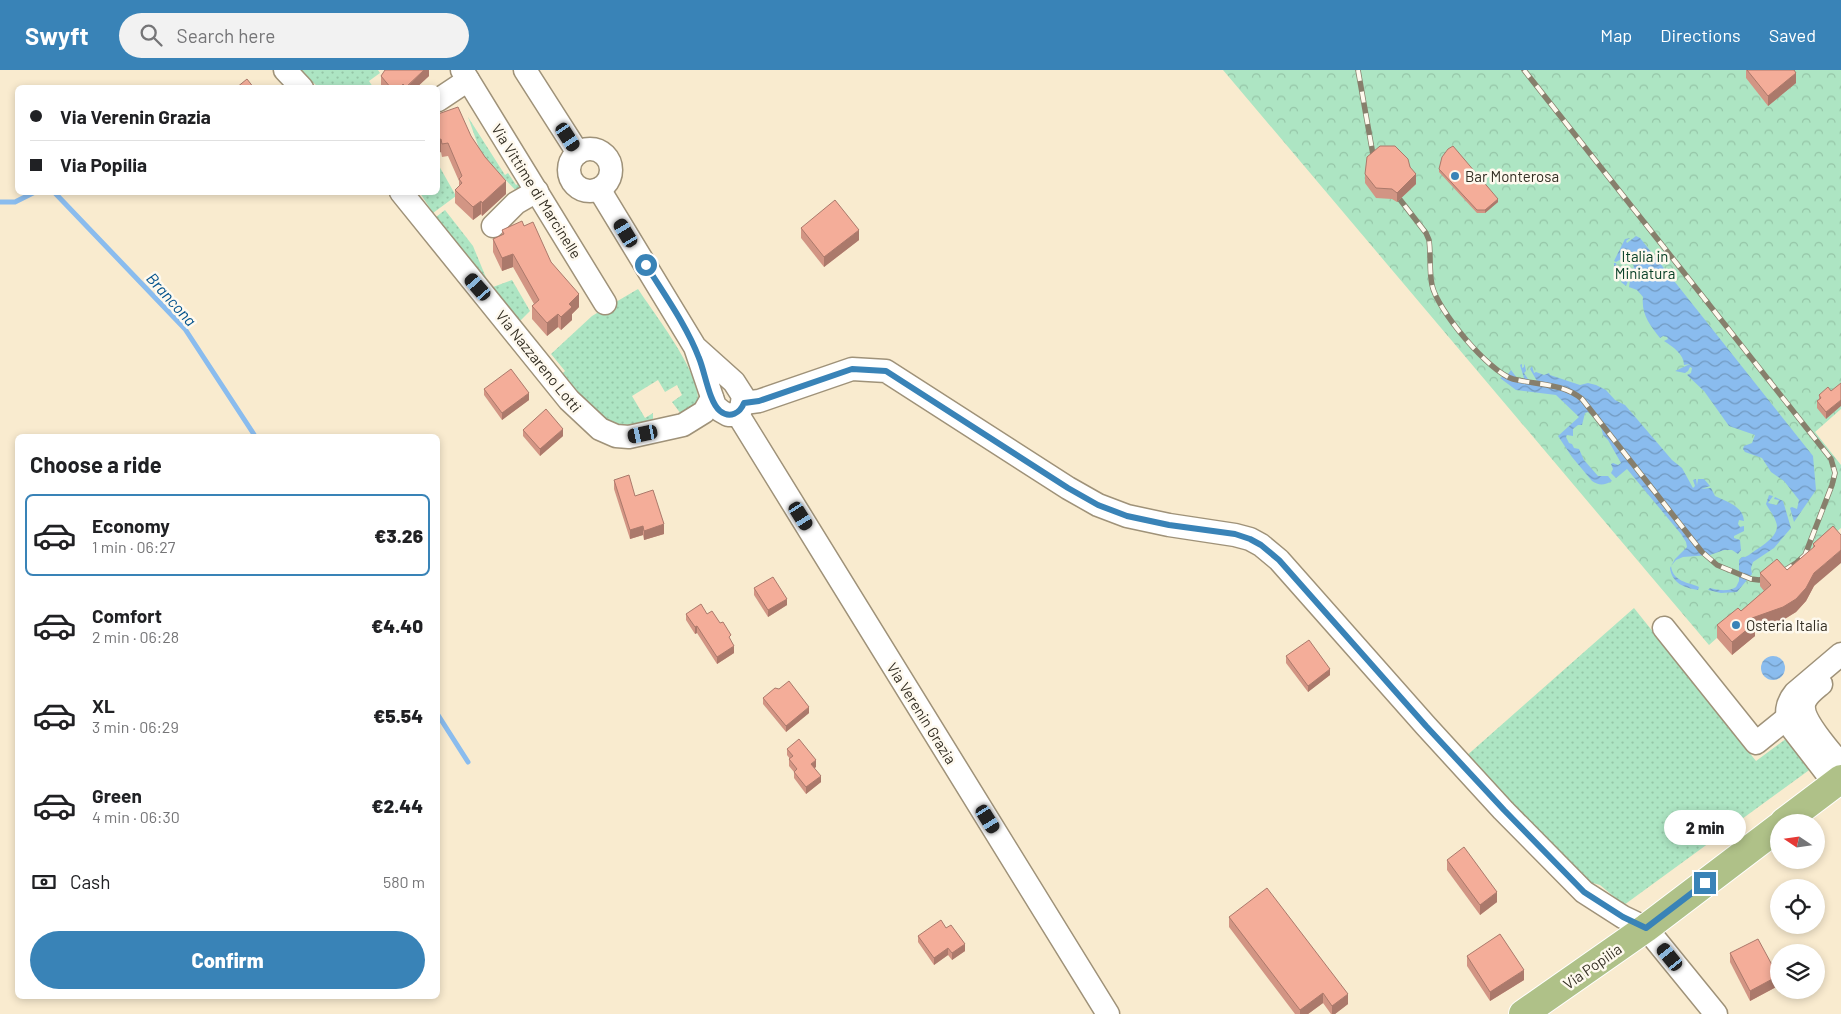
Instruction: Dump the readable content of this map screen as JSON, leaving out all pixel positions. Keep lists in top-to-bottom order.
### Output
{
  "streets": {
    "main road": ["Via Popilia"],
    "street": ["Via Vittime di Marcinelle", "Via Nazzareno Lotti", "Via Verenin Grazia"]
  },
  "crossings": [
    ["Via Nazzareno Lotti", "Via Verenin Grazia"]
  ],
  "water": ["Brancona"],
  "parks": ["Italia in Miniatura"],
  "places": ["Bar Monterosa", "Osteria Italia"],
  "north": "left",
  "page": {
    "header": "Swyft",
    "search": "Search here",
    "nav": ["Map", "Directions", "Saved"],
    "banner": ["Via Verenin Grazia", "Via Popilia"],
    "heading": "Choose a ride",
    "list": [
      {
        "name": "Economy",
        "note": "1 min · 06:27",
        "value": "€3.26"
      },
      {
        "name": "Comfort",
        "note": "2 min · 06:28",
        "value": "€4.40"
      },
      {
        "name": "XL",
        "note": "3 min · 06:29",
        "value": "€5.54"
      },
      {
        "name": "Green",
        "note": "4 min · 06:30",
        "value": "€2.44"
      }
    ],
    "bubble": "2 min",
    "pay": ["Cash", "580 m"],
    "buttons": "Confirm"
  }
}
